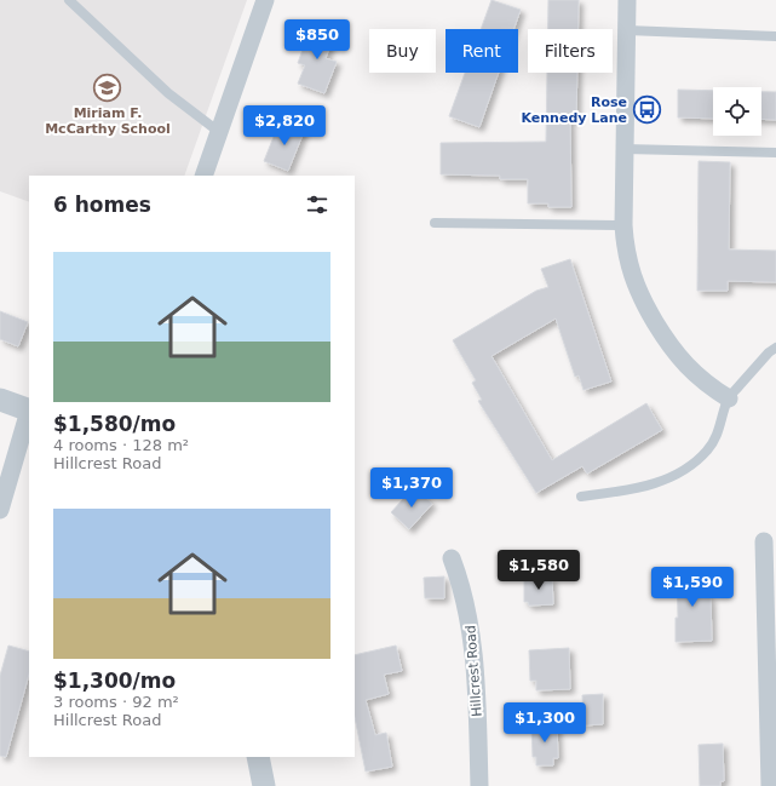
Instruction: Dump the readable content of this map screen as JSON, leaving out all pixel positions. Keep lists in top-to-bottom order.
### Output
{
  "streets": {
    "street": ["Hillcrest Road"]
  },
  "places": {
    "school or university": ["Miriam F. McCarthy School"],
    "bus stop": ["Rose Kennedy Lane"]
  },
  "page": {
    "price": [
      "$850",
      "$2,820",
      "$1,370",
      "$1,580",
      "$1,590",
      "$1,300"
    ],
    "chip": ["Buy", "Rent", "Filters"],
    "heading": "6 homes",
    "list": [
      {
        "name": "$1,580/mo",
        "note": "4 rooms · 128 m² · Hillcrest Road"
      },
      {
        "name": "$1,300/mo",
        "note": "3 rooms · 92 m² · Hillcrest Road"
      }
    ]
  }
}
